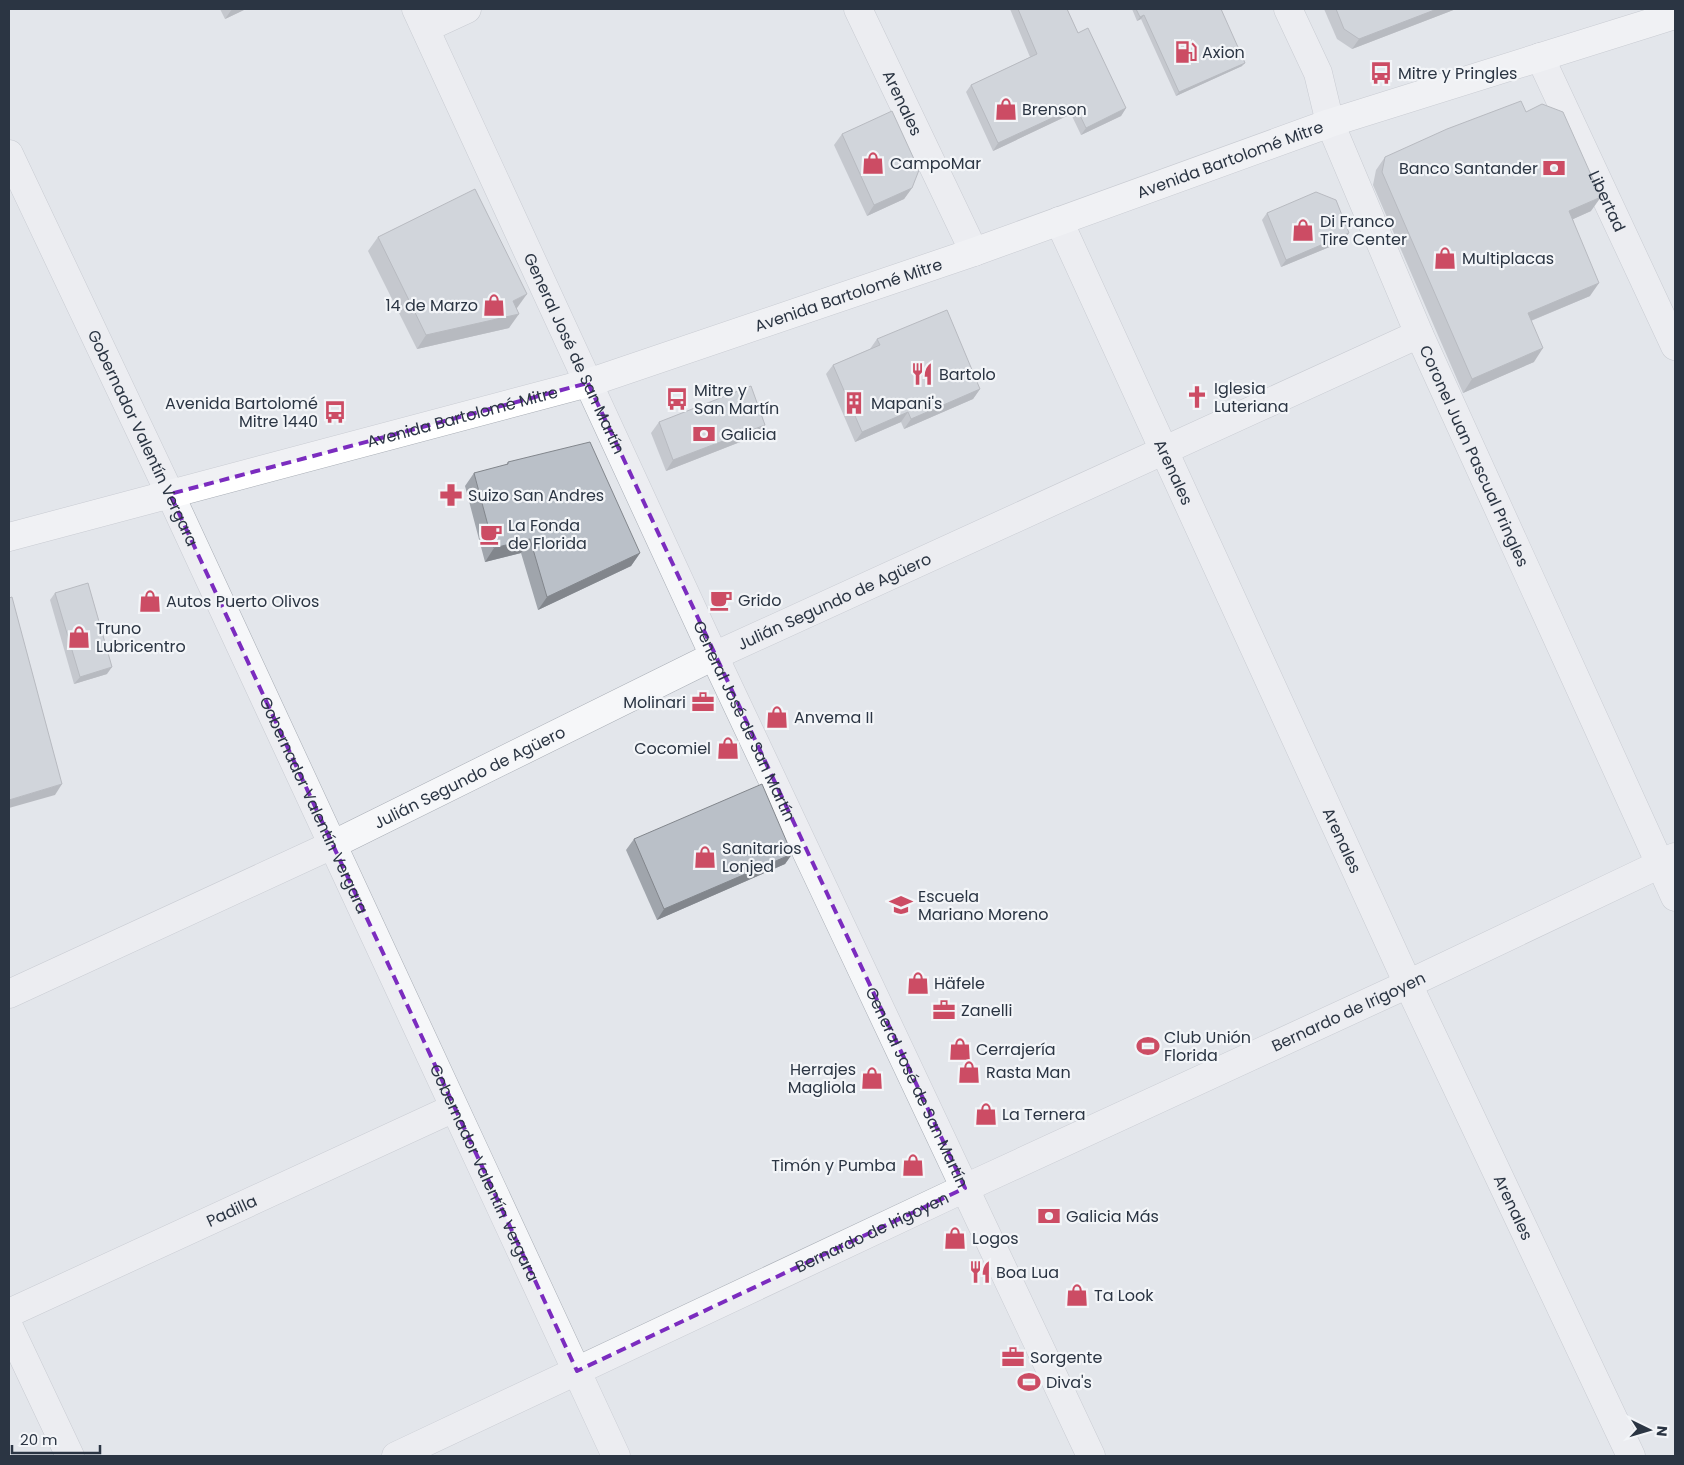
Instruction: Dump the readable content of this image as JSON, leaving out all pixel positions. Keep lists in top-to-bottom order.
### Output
{
  "streets": {
    "main road": ["Avenida Bartolomé Mitre"],
    "street": [
      "Arenales",
      "Libertad",
      "General José de San Martín",
      "Gobernador Valentín Vergara",
      "Coronel Juan Pascual Pringles",
      "Julián Segundo de Agüero",
      "Bernardo de Irigoyen",
      "Padilla"
    ]
  },
  "crossings": [
    ["Arenales", "Avenida Bartolomé Mitre"],
    ["Arenales", "Julián Segundo de Agüero"],
    ["Arenales", "Bernardo de Irigoyen"],
    ["Avenida Bartolomé Mitre", "Libertad"],
    ["Avenida Bartolomé Mitre", "General José de San Martín"],
    ["Avenida Bartolomé Mitre", "Gobernador Valentín Vergara"],
    ["Avenida Bartolomé Mitre", "Coronel Juan Pascual Pringles"],
    ["General José de San Martín", "Julián Segundo de Agüero"],
    ["General José de San Martín", "Bernardo de Irigoyen"],
    ["Gobernador Valentín Vergara", "Julián Segundo de Agüero"],
    ["Gobernador Valentín Vergara", "Bernardo de Irigoyen"],
    ["Gobernador Valentín Vergara", "Padilla"],
    ["Coronel Juan Pascual Pringles", "Julián Segundo de Agüero"],
    ["Coronel Juan Pascual Pringles", "Bernardo de Irigoyen"]
  ],
  "places": {
    "fuel station": ["Axion"],
    "bus stop": ["Mitre y Pringles", "Mitre y San Martín", "Avenida Bartolomé Mitre 1440"],
    "shop": [
      "Brenson",
      "CampoMar",
      "Di Franco Tire Center",
      "Multiplacas",
      "14 de Marzo",
      "Autos Puerto Olivos",
      "Truno Lubricentro",
      "Anvema II",
      "Cocomiel",
      "Sanitarios Lonjed",
      "Häfele",
      "Cerrajería",
      "Rasta Man",
      "Herrajes Magliola",
      "La Ternera",
      "Timón y Pumba",
      "Logos",
      "Ta Look"
    ],
    "bank": ["Banco Santander", "Galicia", "Galicia Más"],
    "restaurant": ["Bartolo", "Boa Lua"],
    "church": ["Iglesia Luteriana"],
    "building": ["Mapani's"],
    "pharmacy": ["Suizo San Andres"],
    "cafe": ["La Fonda de Florida", "Grido"],
    "office": ["Molinari", "Zanelli", "Sorgente"],
    "school or university": ["Escuela Mariano Moreno"],
    "sports": ["Club Unión Florida", "Diva's"]
  },
  "scale_bar": "20 m",
  "north": "right"
}
